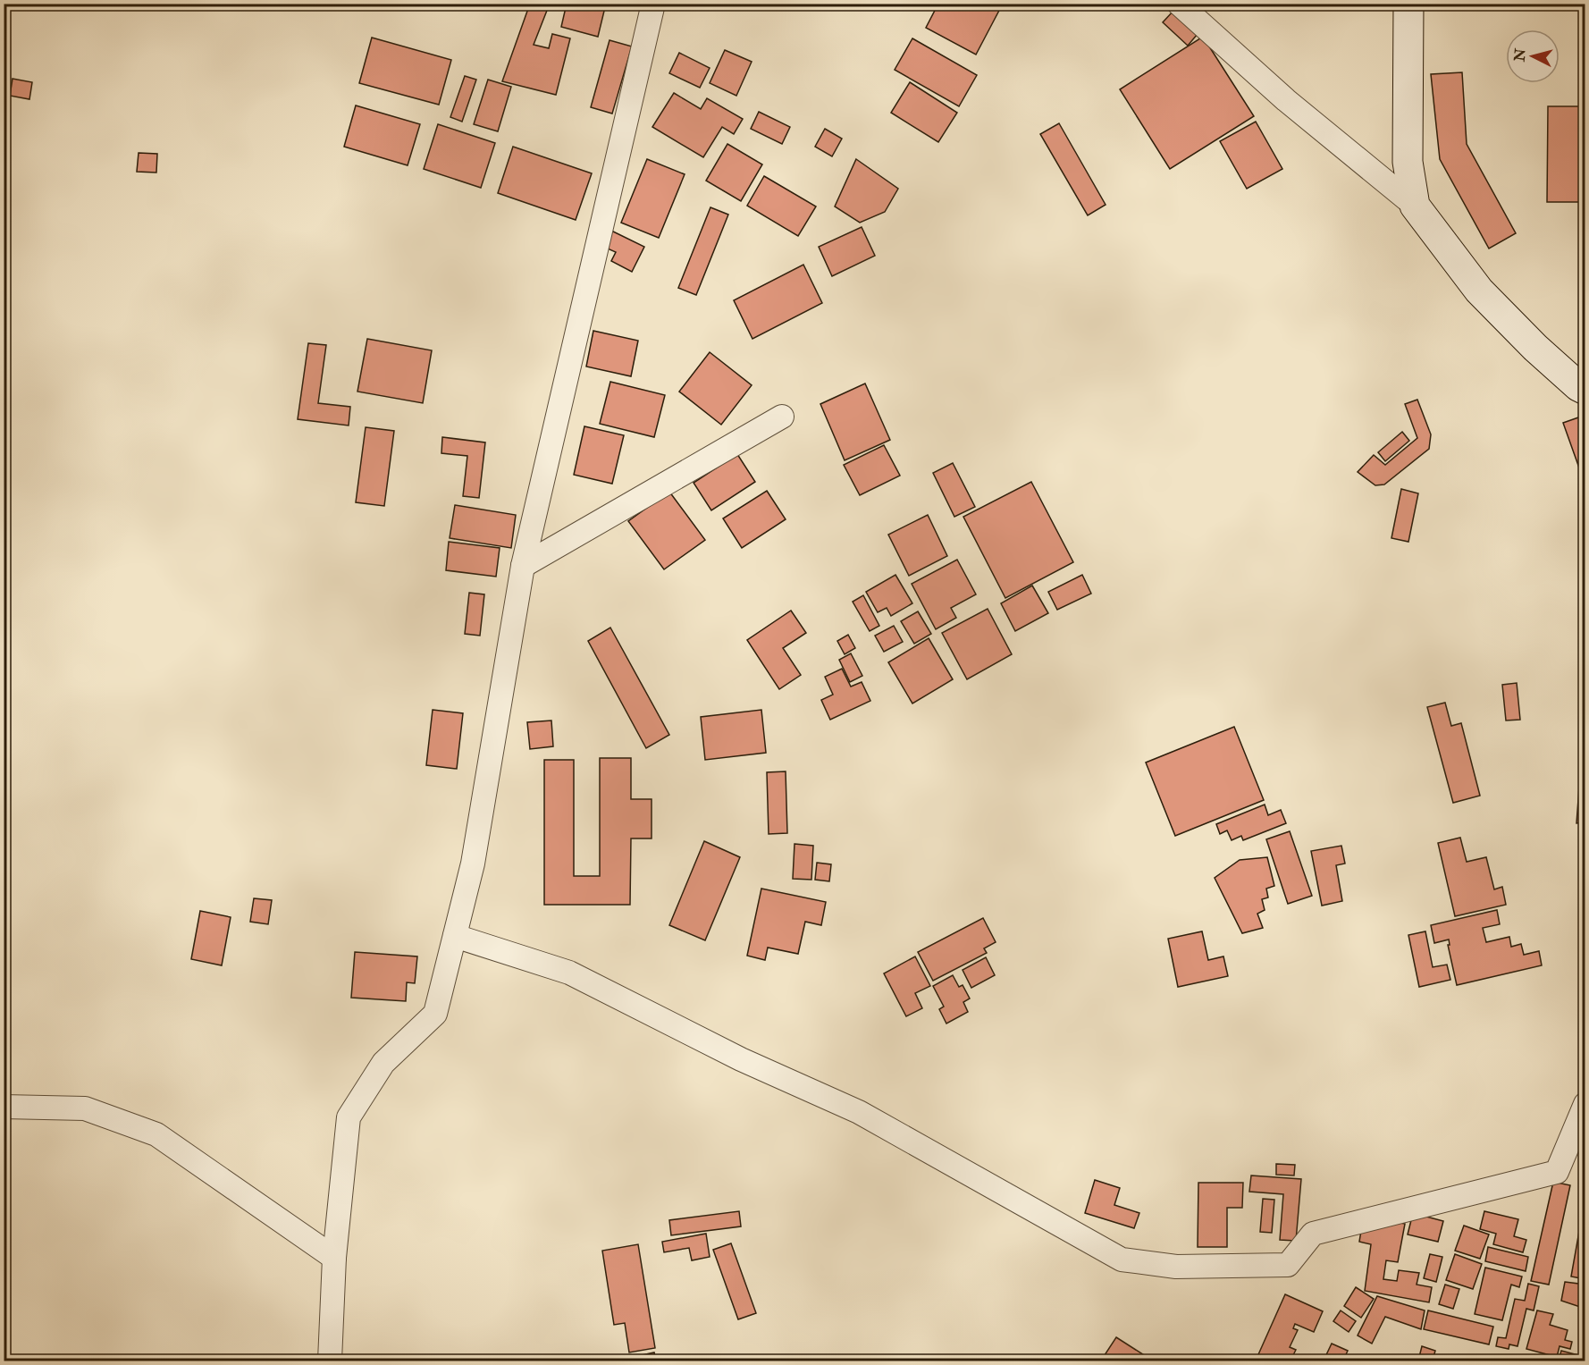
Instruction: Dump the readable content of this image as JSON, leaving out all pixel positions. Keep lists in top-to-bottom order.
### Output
{
  "north": "left"
}
